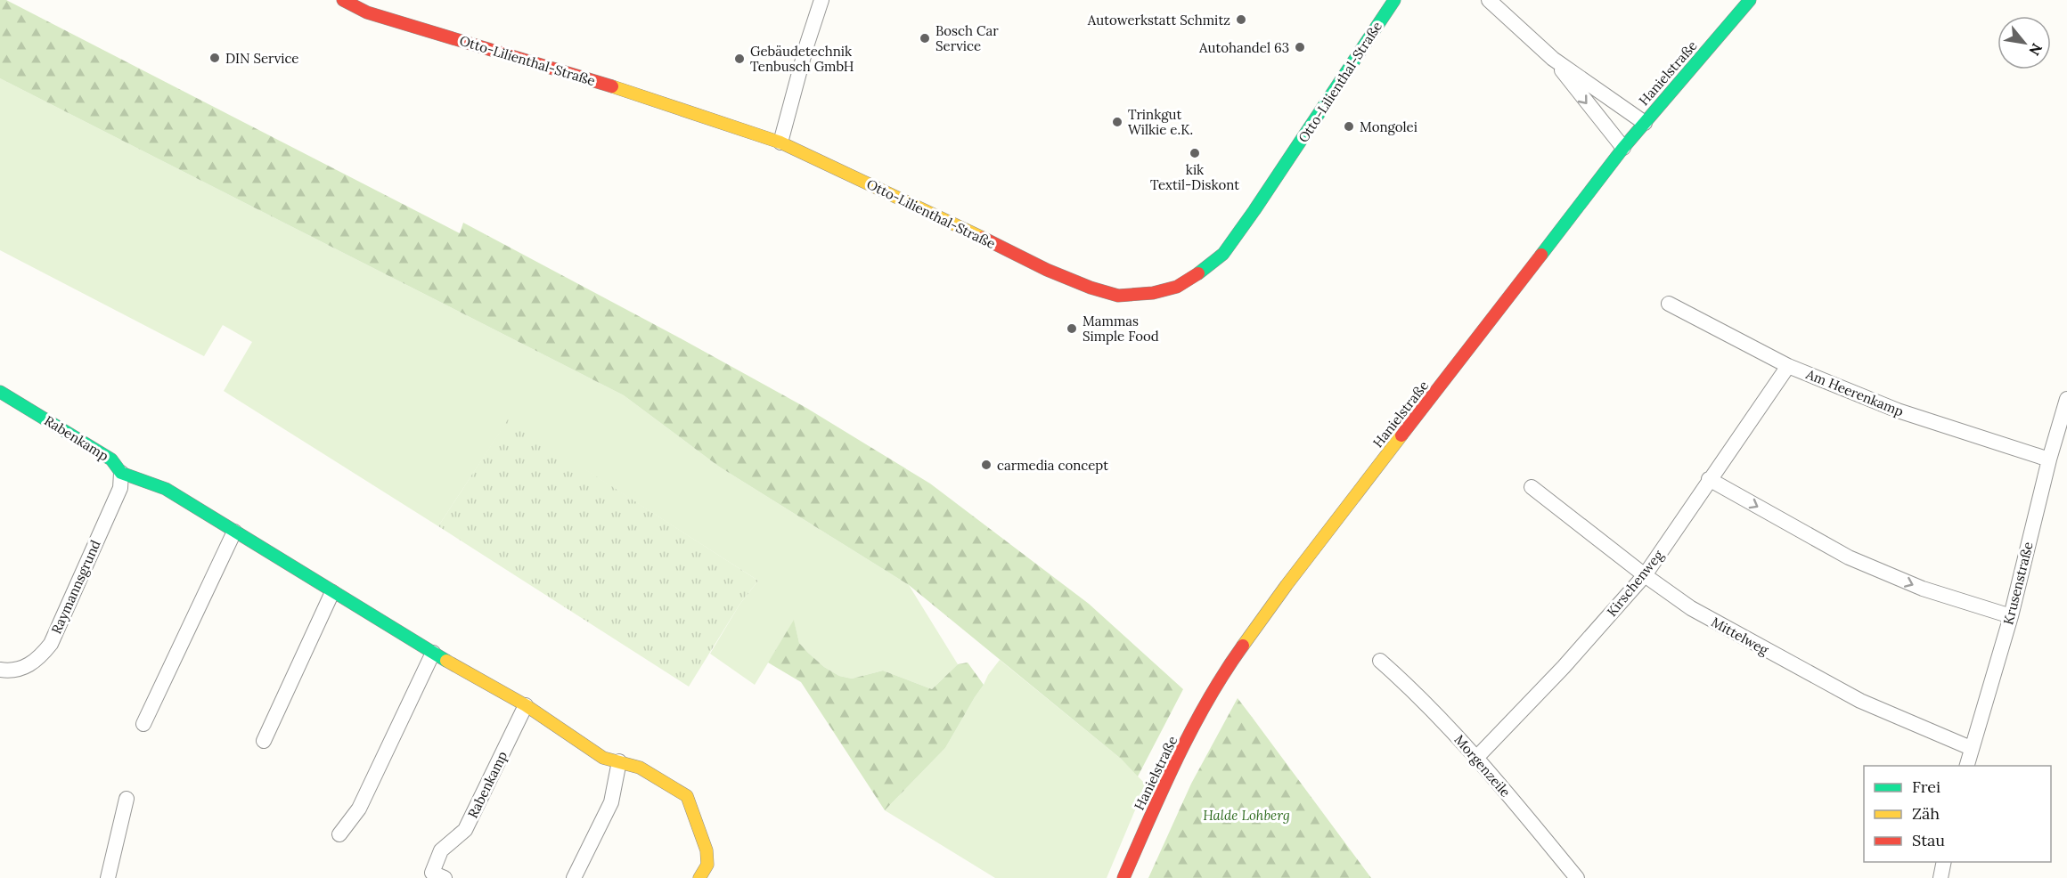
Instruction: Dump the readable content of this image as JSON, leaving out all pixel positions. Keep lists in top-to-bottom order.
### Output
{
  "streets": {
    "street": [
      "Otto-Lilienthal-Straße",
      "Hanielstraße",
      "Am Heerenkamp",
      "Rabenkamp",
      "Kirschenweg",
      "Krusenstraße",
      "Raymannsgrund",
      "Mittelweg",
      "Morgenzeile"
    ]
  },
  "crossings": [
    ["Am Heerenkamp", "Kirschenweg"],
    ["Am Heerenkamp", "Krusenstraße"],
    ["Rabenkamp", "Raymannsgrund"],
    ["Kirschenweg", "Mittelweg"],
    ["Kirschenweg", "Morgenzeile"],
    ["Krusenstraße", "Mittelweg"]
  ],
  "parks": ["Halde Lohberg"],
  "places": [
    "Autowerkstatt Schmitz",
    "Bosch Car Service",
    "Autohandel 63",
    "DIN Service",
    "Gebäudetechnik Tenbusch GmbH",
    "Trinkgut Wilkie e.K.",
    "Mongolei",
    "kik Textil-Diskont",
    "Mammas Simple Food",
    "carmedia concept"
  ],
  "legend": ["Frei", "Zäh", "Stau"],
  "north": "bottom right"
}
